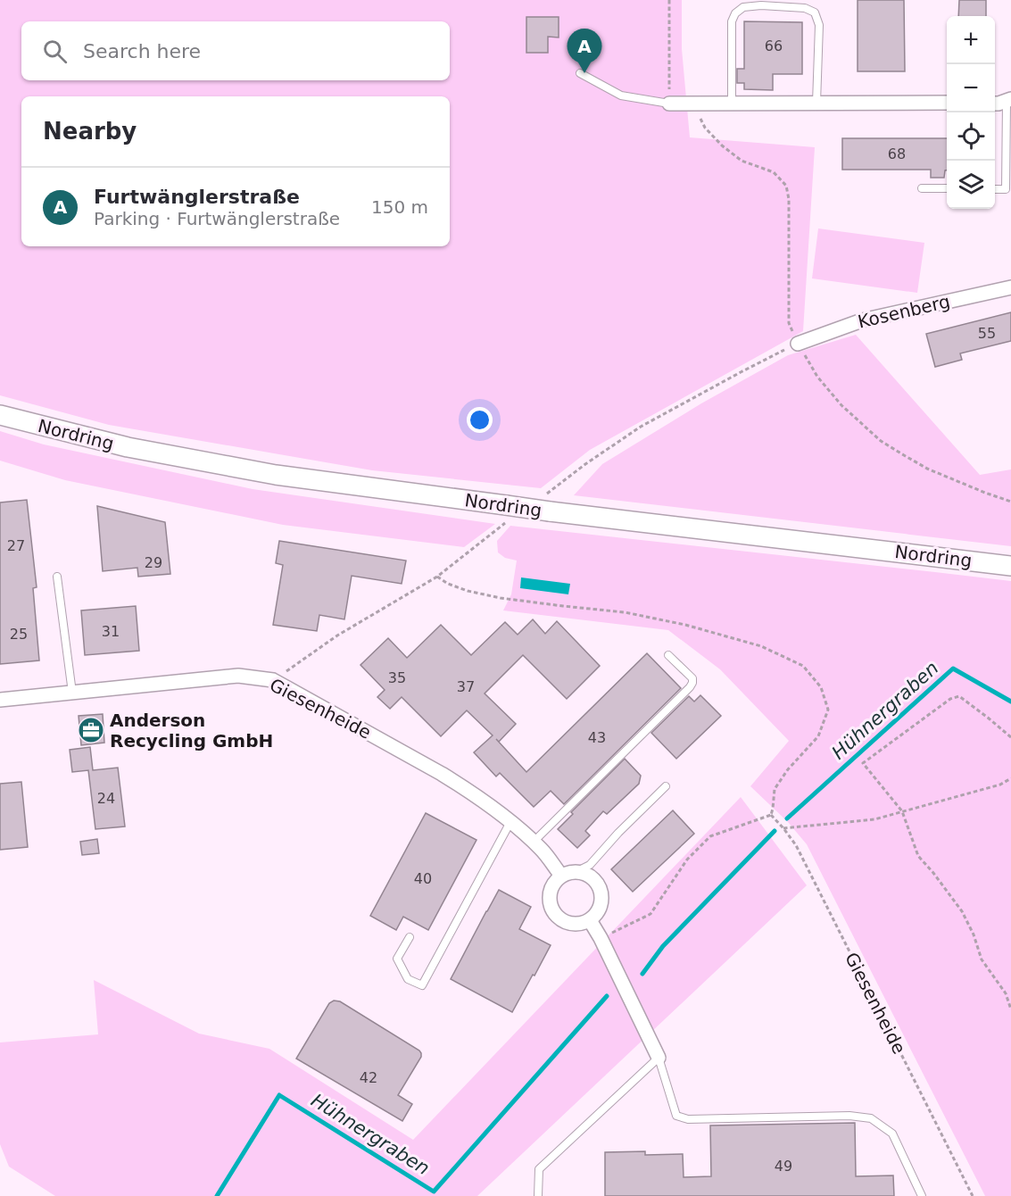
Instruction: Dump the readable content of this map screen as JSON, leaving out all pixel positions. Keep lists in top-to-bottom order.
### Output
{
  "streets": {
    "main road": ["Nordring"],
    "street": ["Kosenberg", "Giesenheide"]
  },
  "water": ["Hühnergraben"],
  "places": {
    "office": ["Anderson Recycling GmbH"]
  },
  "house_numbers": [
    "66",
    "68",
    "55",
    "27",
    "29",
    "31",
    "25",
    "35",
    "37",
    "43",
    "24",
    "40",
    "42",
    "49"
  ],
  "page": {
    "map_buttons": ["+", "−"],
    "search": "Search here",
    "pins": "A",
    "heading": "Nearby",
    "list": [
      {
        "mark": "A",
        "name": "Furtwänglerstraße",
        "note": "Parking · Furtwänglerstraße",
        "value": "150 m"
      }
    ]
  }
}
